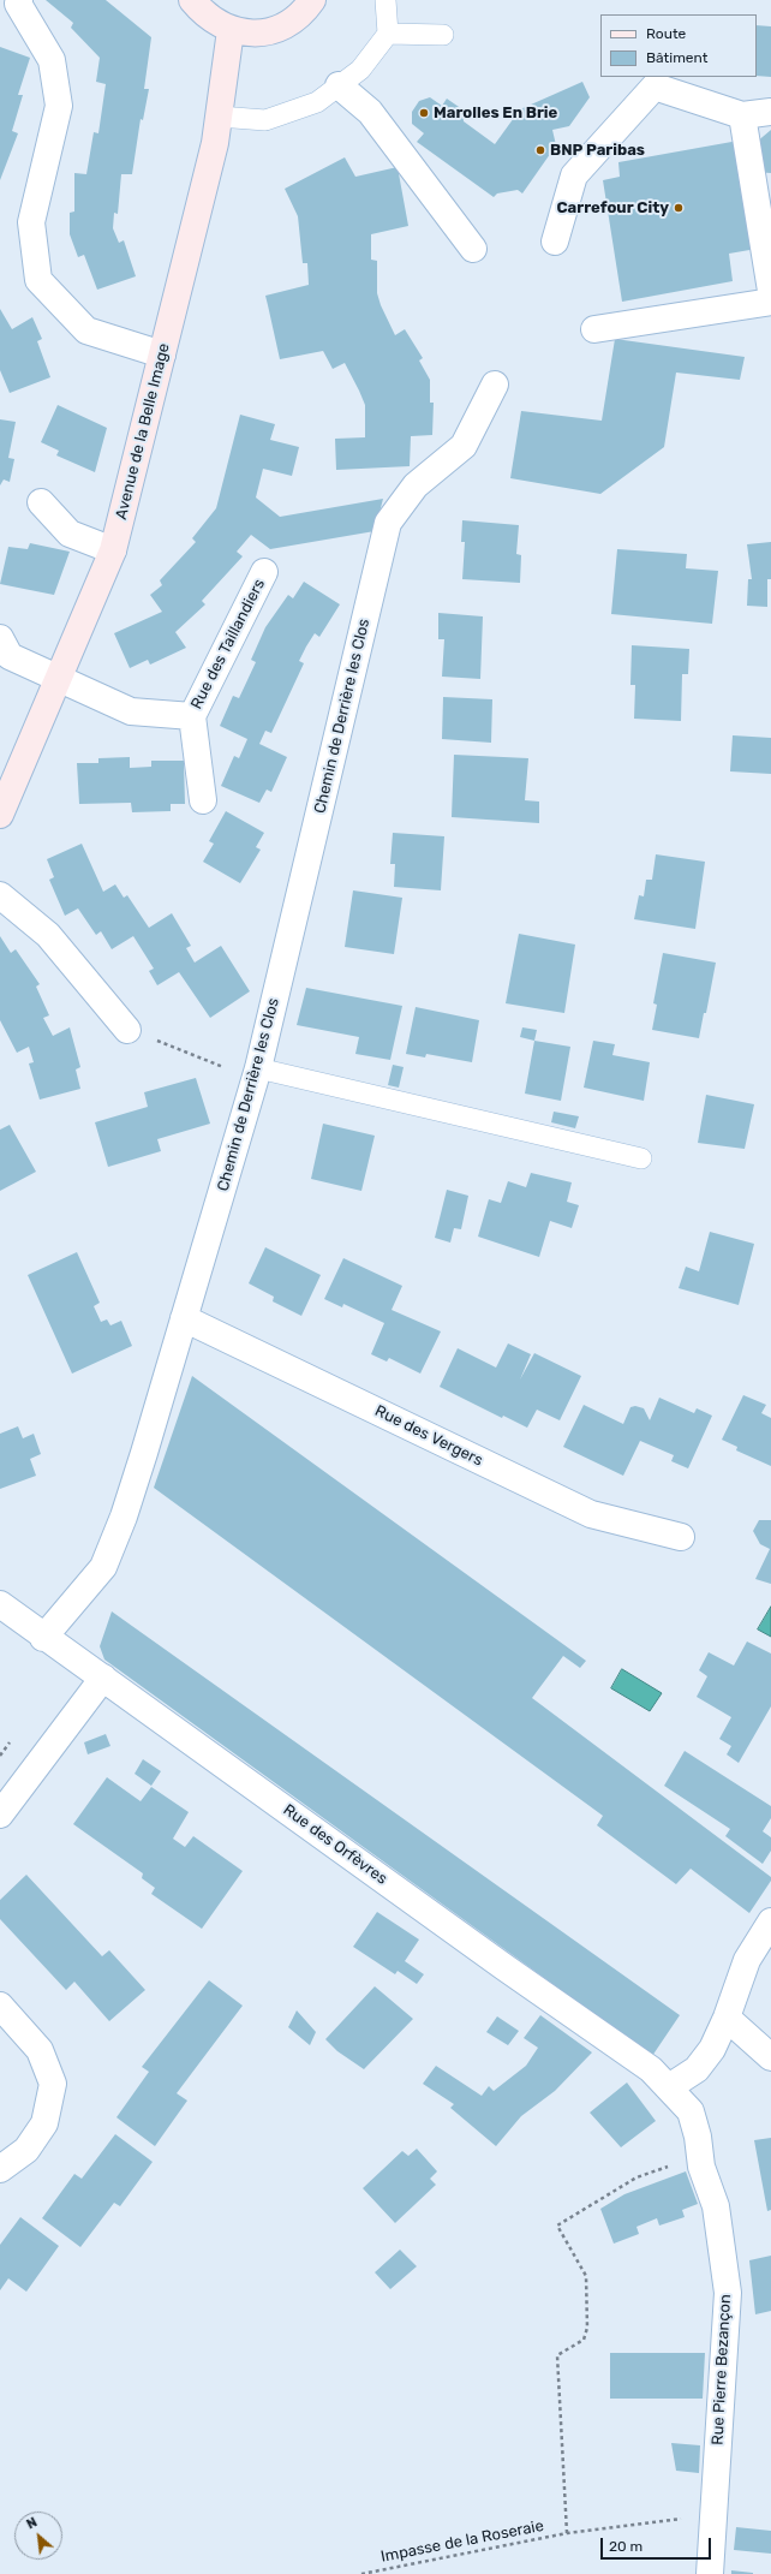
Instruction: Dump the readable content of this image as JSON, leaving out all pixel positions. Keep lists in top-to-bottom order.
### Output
{
  "streets": {
    "street": [
      "Avenue de la Belle Image",
      "Rue des Taillandiers",
      "Chemin de Derrière les Clos",
      "Rue des Vergers",
      "Rue des Orfèvres",
      "Rue Pierre Bezançon"
    ],
    "path": ["Impasse de la Roseraie"]
  },
  "crossings": [
    ["Avenue de la Belle Image", "Rue des Taillandiers"],
    ["Chemin de Derrière les Clos", "Rue des Vergers"],
    ["Chemin de Derrière les Clos", "Rue des Orfèvres"],
    ["Rue des Orfèvres", "Rue Pierre Bezançon"],
    ["Rue Pierre Bezançon", "Impasse de la Roseraie"]
  ],
  "places": ["Marolles En Brie", "BNP Paribas", "Carrefour City"],
  "legend": ["Route", "Bâtiment"],
  "scale_bar": "20 m",
  "north": "top left"
}
